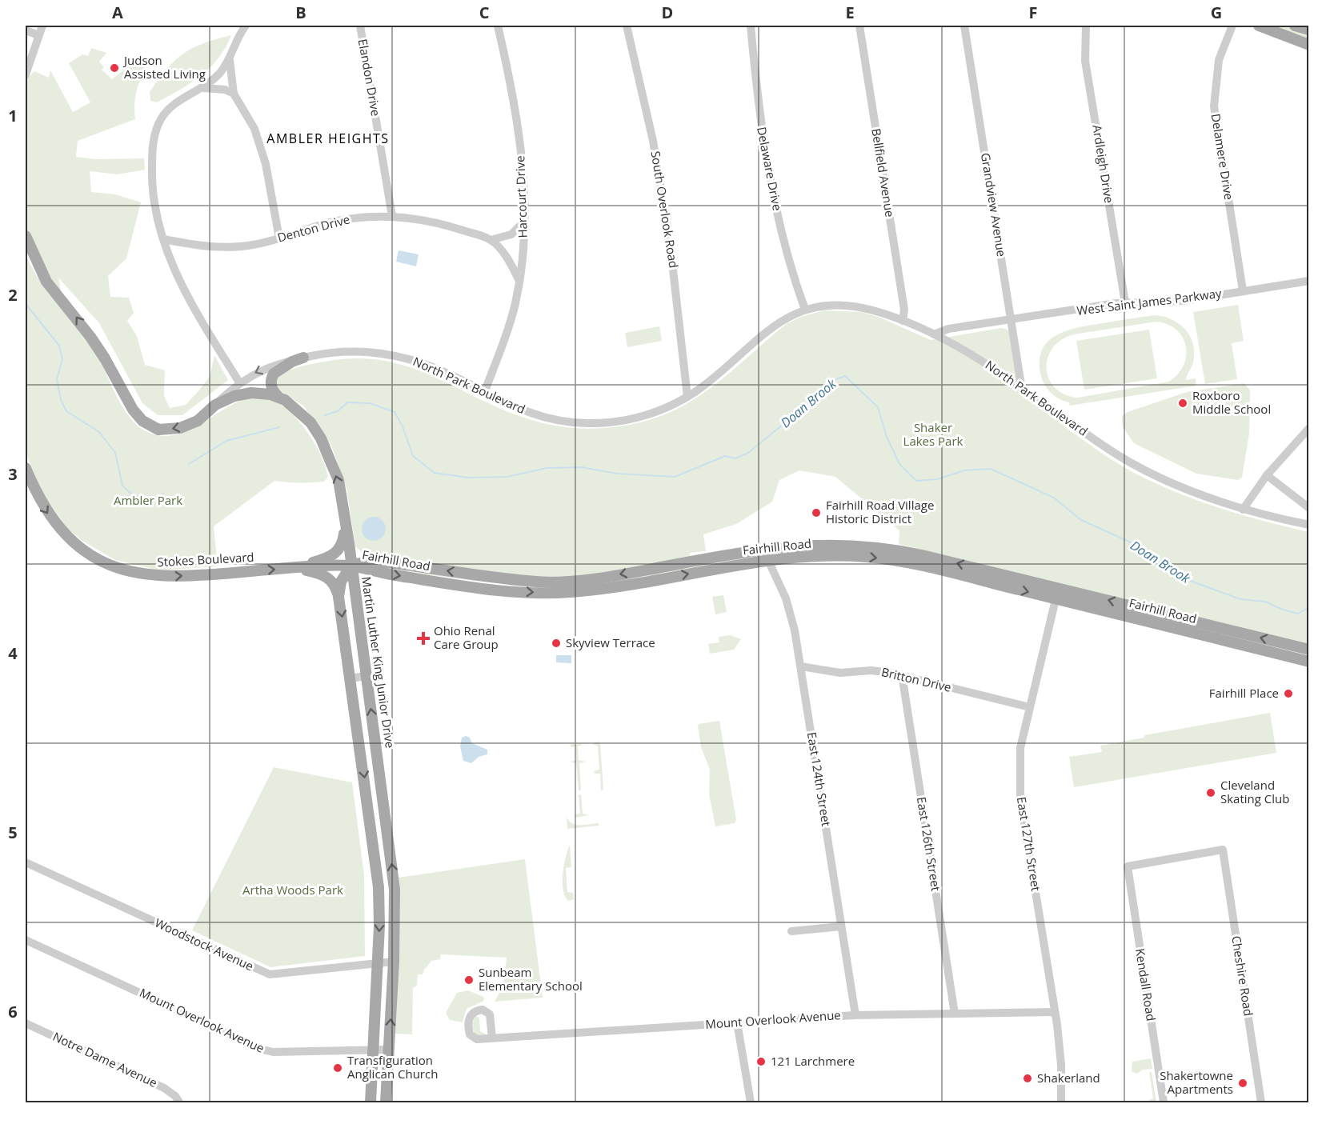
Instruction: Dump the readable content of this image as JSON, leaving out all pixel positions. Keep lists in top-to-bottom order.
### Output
{
  "streets": {
    "main road": ["Fairhill Road", "Stokes Boulevard", "Martin Luther King Junior Drive"],
    "street": [
      "Elandon Drive",
      "Delamere Drive",
      "Ardleigh Drive",
      "Delaware Drive",
      "Bellfield Avenue",
      "Harcourt Drive",
      "Grandview Avenue",
      "South Overlook Road",
      "Denton Drive",
      "West Saint James Parkway",
      "North Park Boulevard",
      "Britton Drive",
      "East 124th Street",
      "East 126th Street",
      "East 127th Street",
      "Woodstock Avenue",
      "Cheshire Road",
      "Kendall Road",
      "Mount Overlook Avenue",
      "Notre Dame Avenue"
    ]
  },
  "crossings": [
    ["Elandon Drive", "Denton Drive"],
    ["Delamere Drive", "West Saint James Parkway"],
    ["Ardleigh Drive", "West Saint James Parkway"],
    ["Delaware Drive", "North Park Boulevard"],
    ["Bellfield Avenue", "North Park Boulevard"],
    ["Harcourt Drive", "North Park Boulevard"],
    ["Grandview Avenue", "West Saint James Parkway"],
    ["Grandview Avenue", "North Park Boulevard"],
    ["South Overlook Road", "North Park Boulevard"],
    ["West Saint James Parkway", "North Park Boulevard"],
    ["Fairhill Road", "Stokes Boulevard"],
    ["Fairhill Road", "Martin Luther King Junior Drive"],
    ["Fairhill Road", "East 124th Street"],
    ["Fairhill Road", "East 127th Street"],
    ["Stokes Boulevard", "Martin Luther King Junior Drive"],
    ["Martin Luther King Junior Drive", "Woodstock Avenue"],
    ["Martin Luther King Junior Drive", "Mount Overlook Avenue"],
    ["Britton Drive", "East 124th Street"],
    ["Britton Drive", "East 126th Street"],
    ["Britton Drive", "East 127th Street"],
    ["East 124th Street", "Mount Overlook Avenue"],
    ["East 126th Street", "Mount Overlook Avenue"],
    ["East 127th Street", "Mount Overlook Avenue"],
    ["Cheshire Road", "Kendall Road"]
  ],
  "one_way": ["Stokes Boulevard"],
  "districts": ["AMBLER HEIGHTS"],
  "water": ["Doan Brook"],
  "parks": ["Shaker Lakes Park", "Ambler Park", "Artha Woods Park"],
  "places": {
    "other": [
      "Judson Assisted Living",
      "Roxboro Middle School",
      "Fairhill Road Village Historic District",
      "Skyview Terrace",
      "Fairhill Place",
      "Cleveland Skating Club",
      "Sunbeam Elementary School",
      "121 Larchmere",
      "Transfiguration Anglican Church",
      "Shakerland",
      "Shakertowne Apartments"
    ],
    "health": ["Ohio Renal Care Group"]
  },
  "grid": {
    "columns": [
      "A",
      "B",
      "C",
      "D",
      "E",
      "F",
      "G"
    ],
    "rows": [
      "1",
      "2",
      "3",
      "4",
      "5",
      "6"
    ]
  }
}
